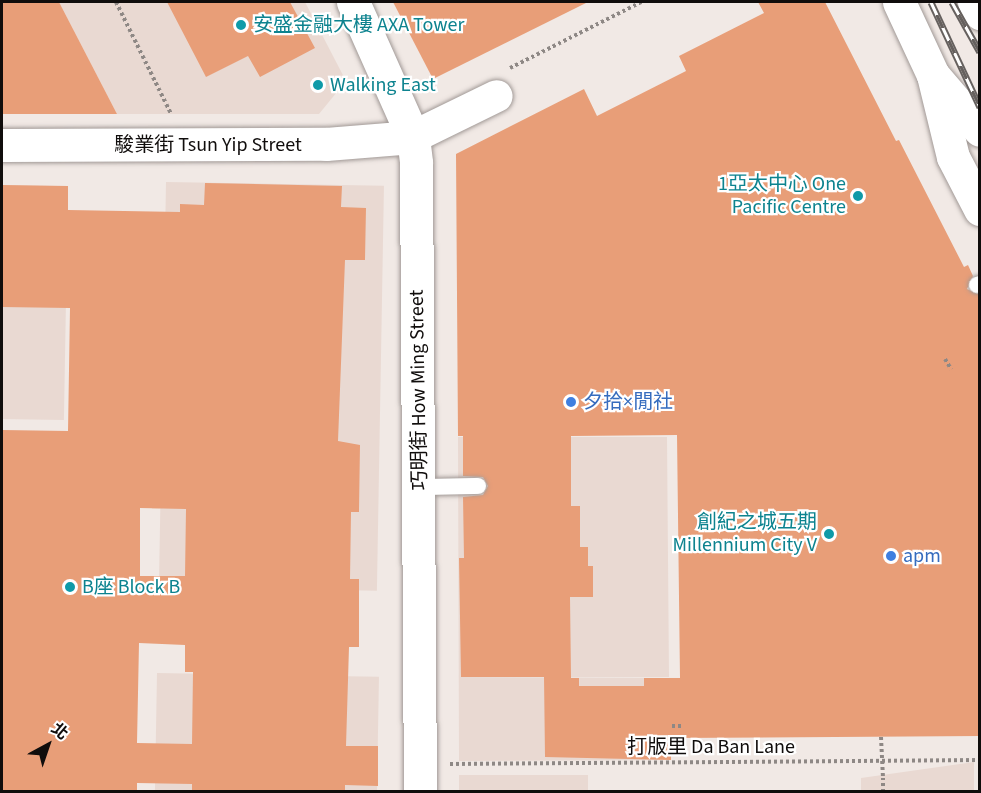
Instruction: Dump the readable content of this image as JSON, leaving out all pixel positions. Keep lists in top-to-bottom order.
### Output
{
  "streets": {
    "main road": ["駿業街 Tsun Yip Street", "巧明街 How Ming Street"],
    "path": ["打版里 Da Ban Lane"]
  },
  "crossings": [
    ["駿業街 Tsun Yip Street", "巧明街 How Ming Street"]
  ],
  "places": [
    "安盛金融大樓 AXA Tower",
    "Walking East",
    "1亞太中心 One Pacific Centre",
    "夕拾×閒社",
    "創紀之城五期 Millennium City V",
    "apm",
    "B座 Block B"
  ],
  "north": "top right"
}
